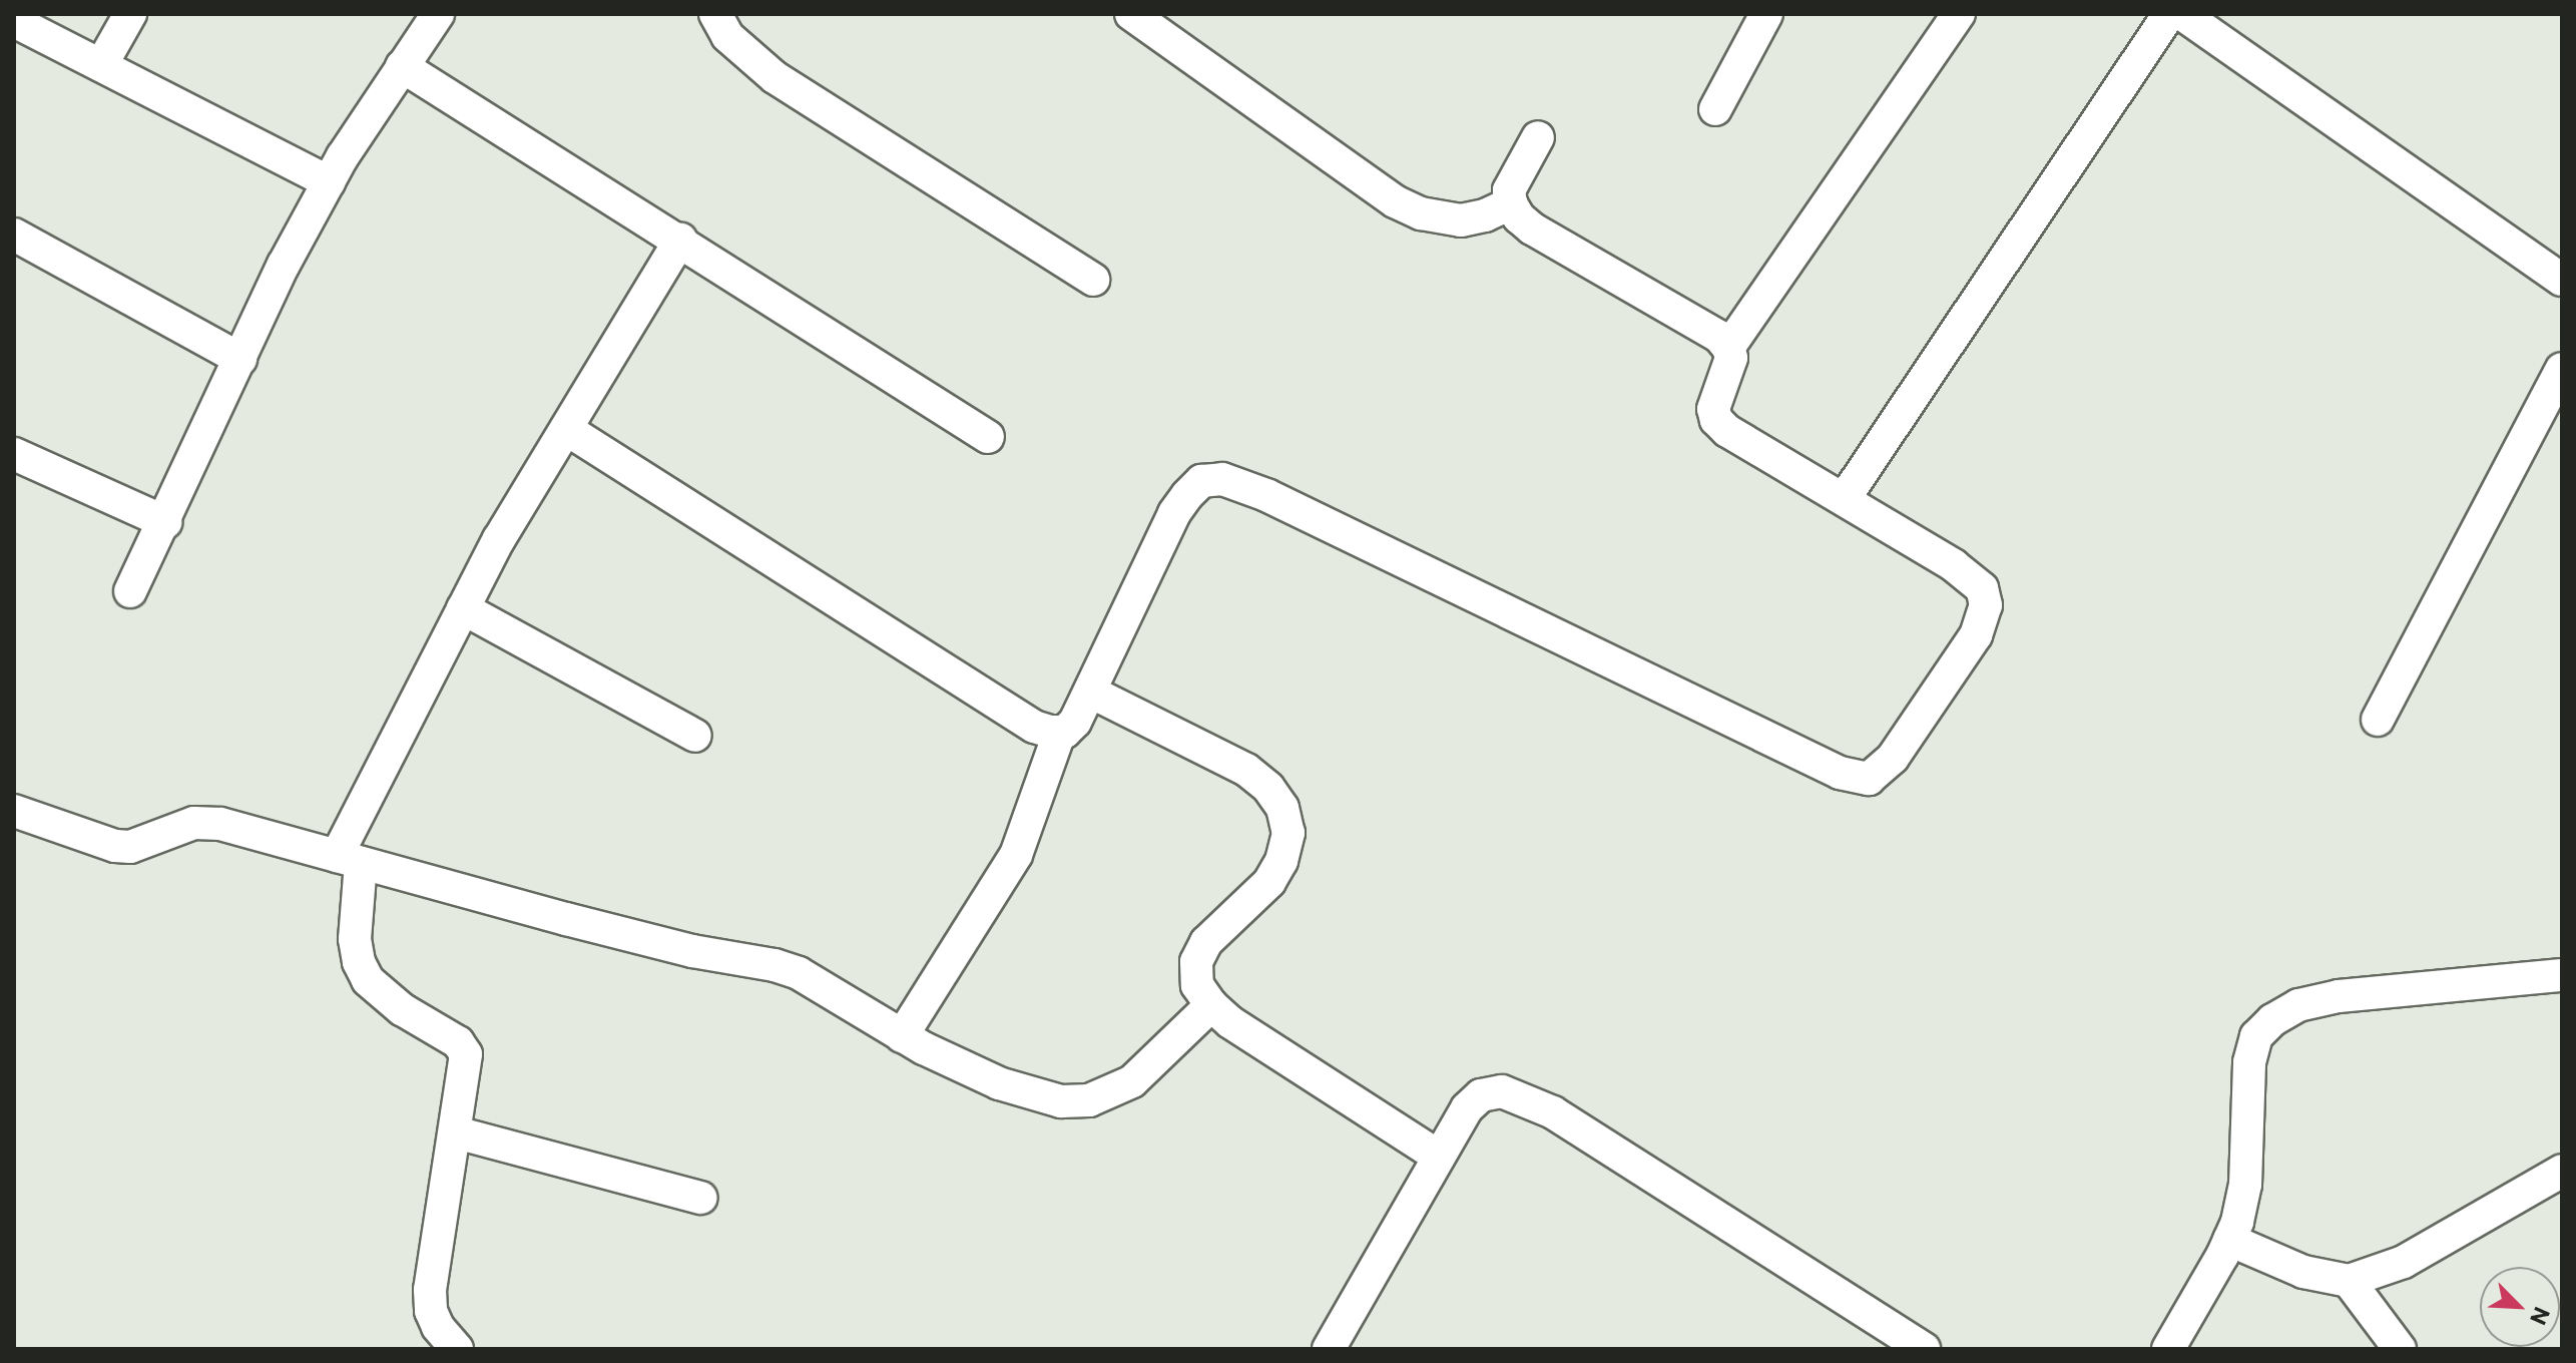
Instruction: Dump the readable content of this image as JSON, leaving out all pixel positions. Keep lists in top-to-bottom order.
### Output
{
  "north": "bottom right"
}
